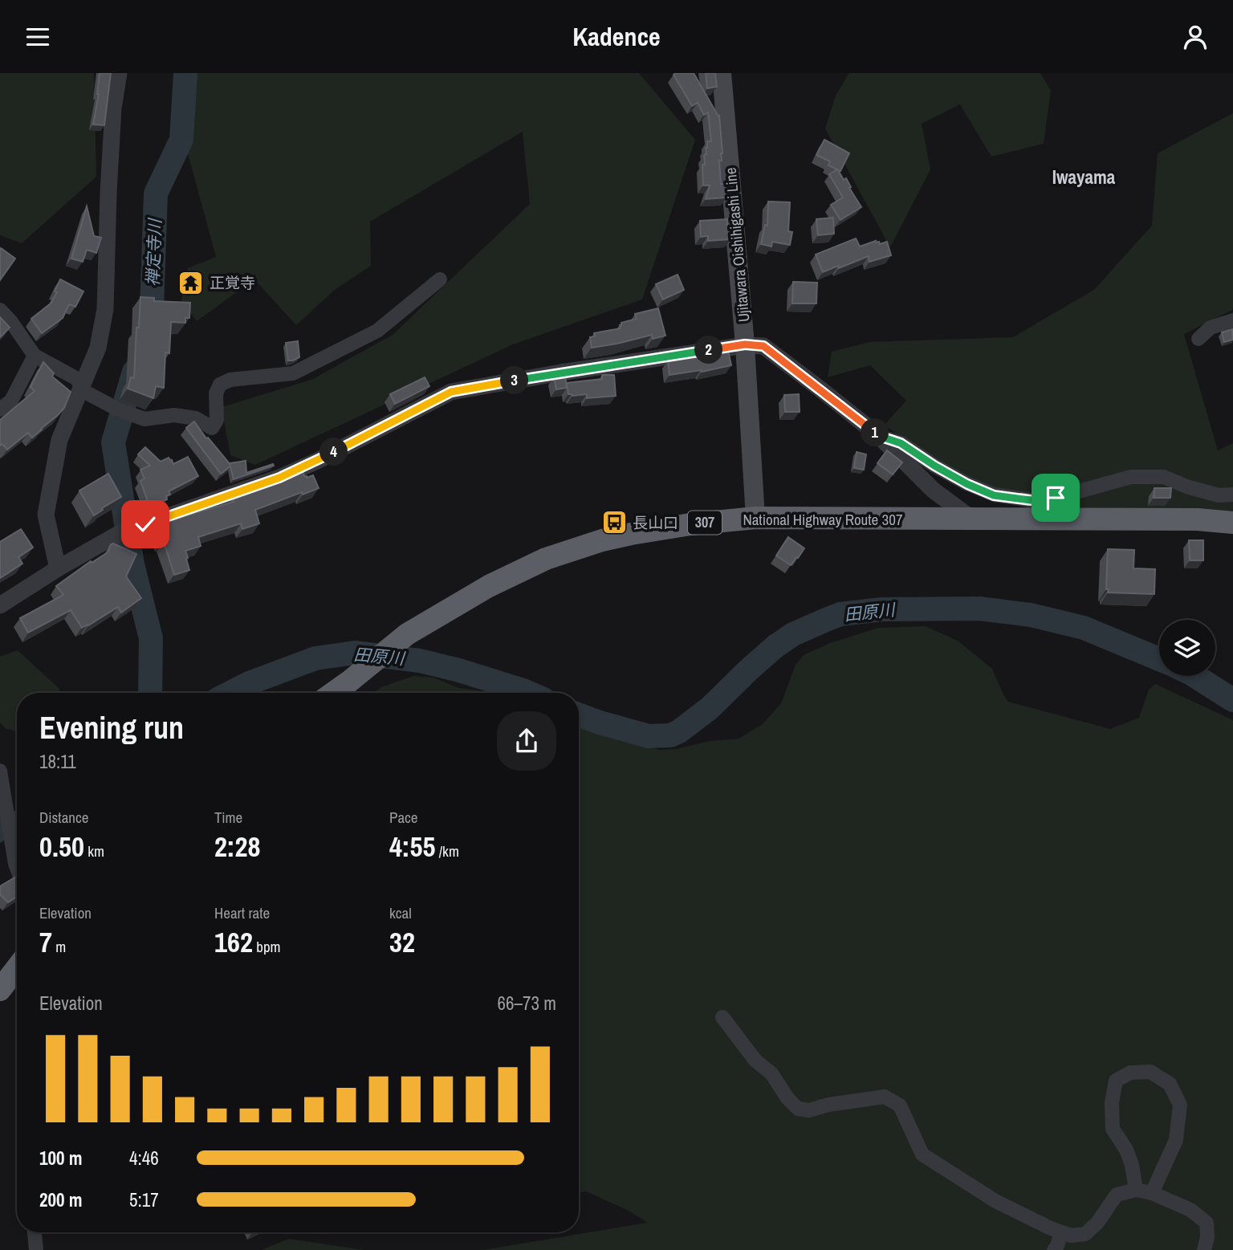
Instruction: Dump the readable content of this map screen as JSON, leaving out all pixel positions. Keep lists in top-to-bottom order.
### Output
{
  "streets": {
    "highway": ["National Highway Route 307", "307"],
    "main road": ["Ujitawara Oishihigashi Line"]
  },
  "crossings": [
    ["Ujitawara Oishihigashi Line", "National Highway Route 307"]
  ],
  "districts": ["Iwayama"],
  "water": ["禅定寺川", "田原川"],
  "places": {
    "temple": ["正覚寺"],
    "bus stop": ["長山口"]
  },
  "page": {
    "header": "Kadence",
    "pins": [
      "2",
      "3",
      "1",
      "4"
    ],
    "heading": ["Evening run", "18:11"],
    "stats": [
      ["Distance", "0.50 km"],
      ["Time", "2:28"],
      ["Pace", "4:55 /km"],
      ["Elevation", "7 m"],
      ["Heart rate", "162 bpm"],
      ["kcal", "32"]
    ],
    "chart": ["Elevation", "66–73 m"],
    "list": [
      {
        "name": "100 m",
        "note": "4:46"
      },
      {
        "name": "200 m",
        "note": "5:17"
      }
    ]
  }
}
